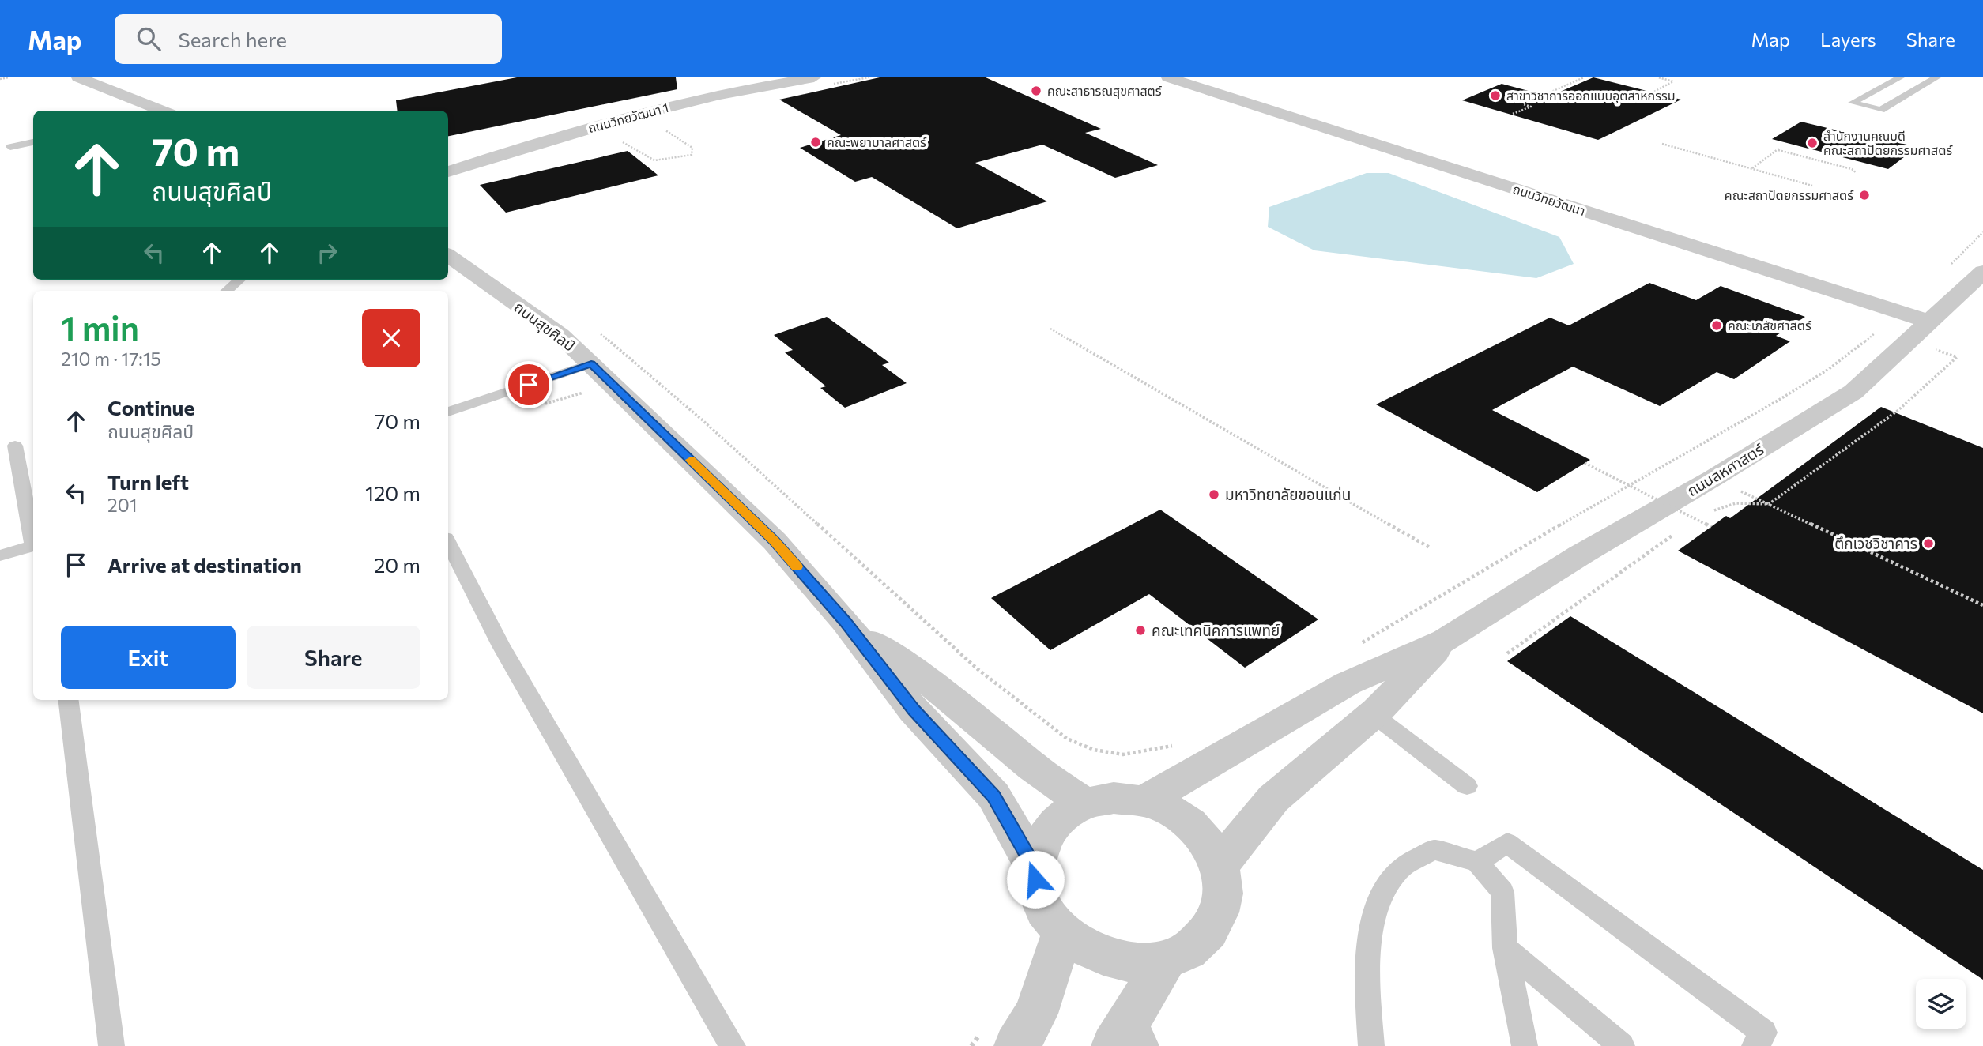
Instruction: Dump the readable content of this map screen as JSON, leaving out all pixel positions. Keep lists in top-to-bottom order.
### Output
{
  "streets": {
    "street": [
      "ถนนวิทยวัฒนา 1",
      "ถนนวิทยวัฒนา",
      "ถนนสุขศิลป์",
      "ถนนสหศาสตร์"
    ]
  },
  "crossings": [
    ["ถนนวิทยวัฒนา", "ถนนสหศาสตร์"]
  ],
  "places": [
    "คณะสาธารณสุขศาสตร์",
    "สาขาวิชาการออกแบบอุตสาหกรรม",
    "คณะพยาบาลศาสตร์",
    "สำนักงานคณบดี คณะสถาปัตยกรรมศาสตร์",
    "คณะสถาปัตยกรรมศาสตร์",
    "คณะเภสัขศาสตร์",
    "มหาวิทยาลัยขอนแก่น",
    "ตึกเวชวิชาคาร",
    "คณะเทคนิคการแพทย์"
  ],
  "page": {
    "header": "Map",
    "search": "Search here",
    "nav": ["Map", "Layers", "Share"],
    "turn": ["70 m", "ถนนสุขศิลป์"],
    "heading": ["1 min", "210 m · 17:15"],
    "list": [
      {
        "name": "Continue",
        "note": "ถนนสุขศิลป์",
        "value": "70 m"
      },
      {
        "name": "Turn left",
        "note": "201",
        "value": "120 m"
      },
      {
        "name": "Arrive at destination",
        "value": "20 m"
      }
    ],
    "buttons": ["Exit", "Share"]
  }
}
